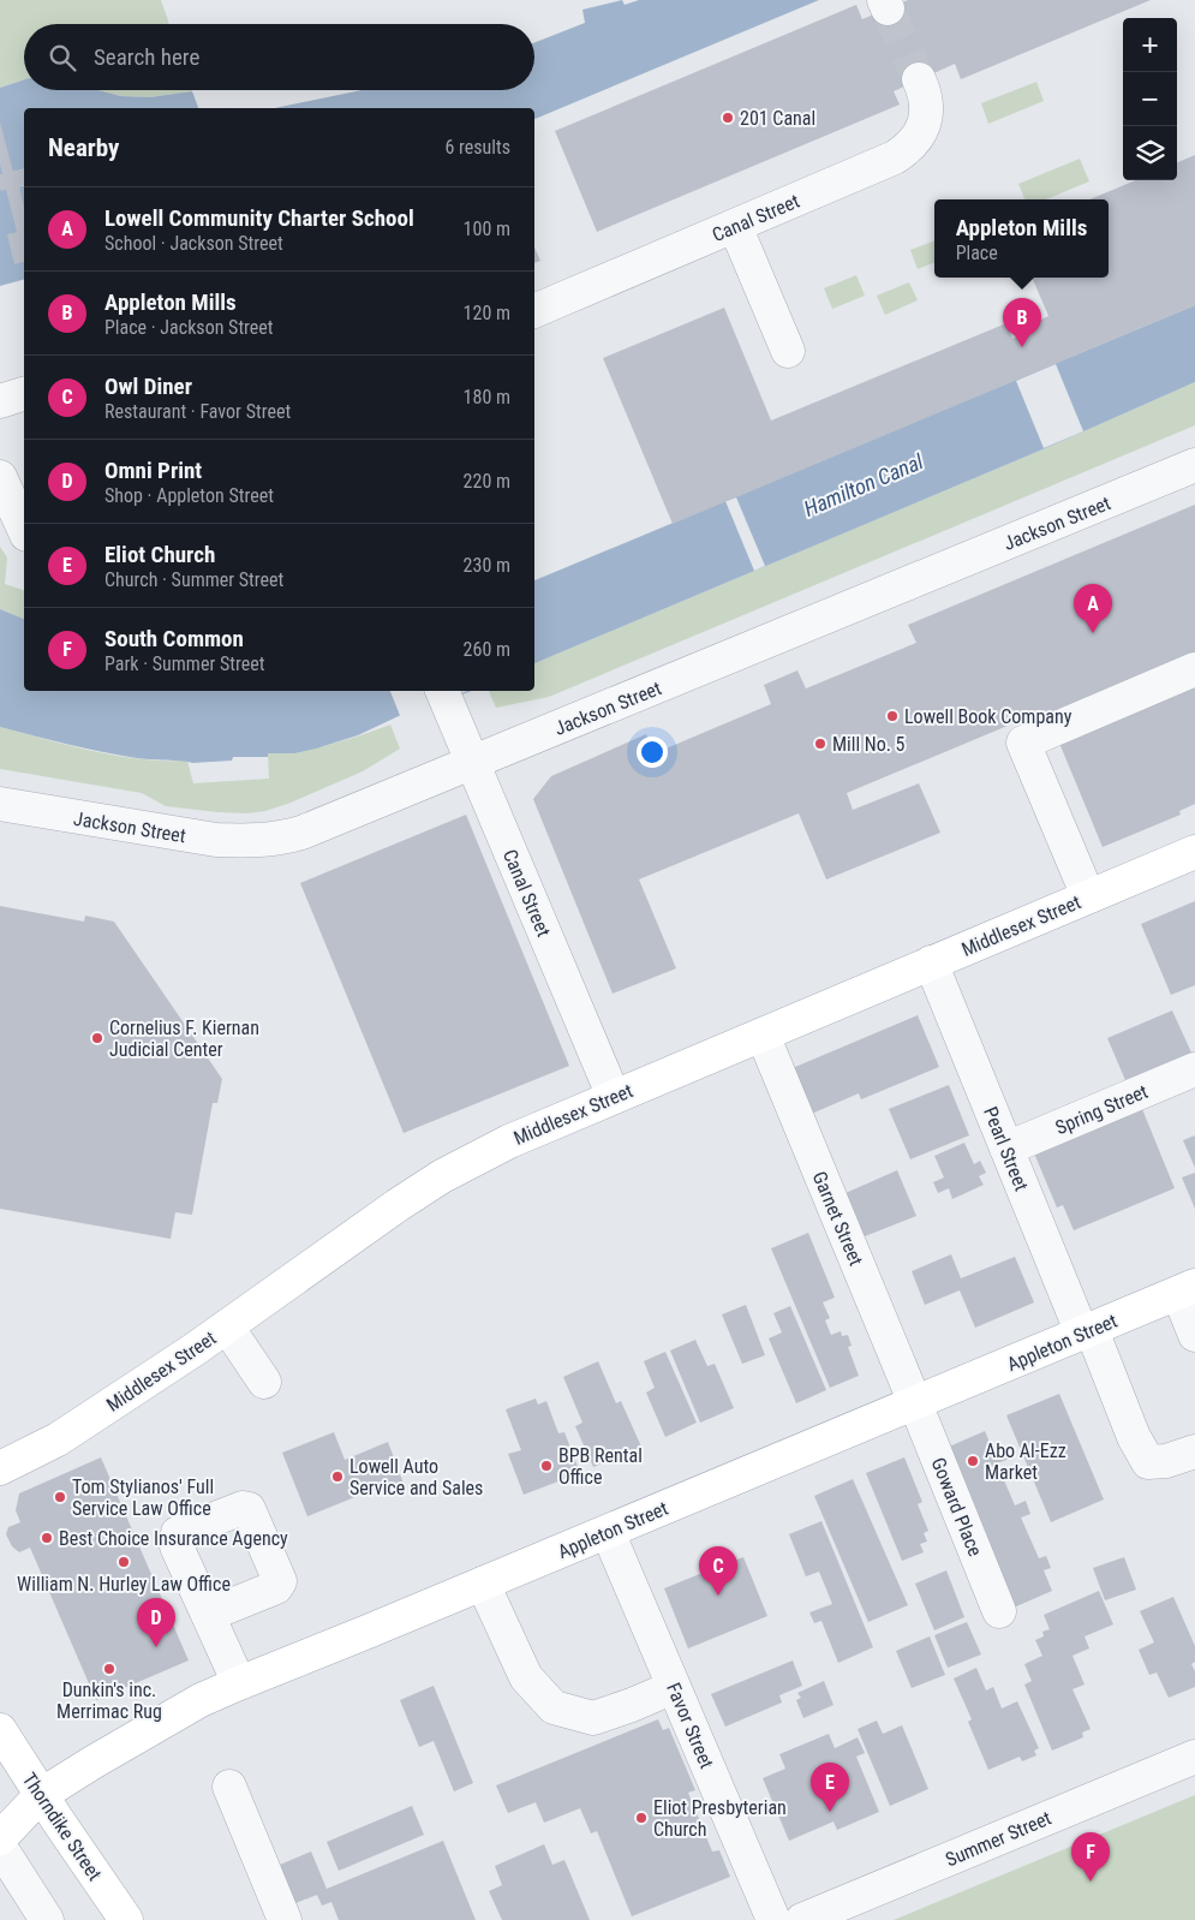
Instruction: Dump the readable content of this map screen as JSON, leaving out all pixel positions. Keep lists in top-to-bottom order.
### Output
{
  "streets": {
    "main road": ["Middlesex Street", "Appleton Street", "Thorndike Street"],
    "street": [
      "Canal Street",
      "Jackson Street",
      "Spring Street",
      "Pearl Street",
      "Garnet Street",
      "Goward Place",
      "Favor Street",
      "Summer Street"
    ]
  },
  "crossings": [
    ["Canal Street", "Jackson Street"],
    ["Canal Street", "Middlesex Street"],
    ["Middlesex Street", "Pearl Street"],
    ["Middlesex Street", "Garnet Street"],
    ["Spring Street", "Pearl Street"],
    ["Pearl Street", "Appleton Street"],
    ["Garnet Street", "Appleton Street"],
    ["Garnet Street", "Goward Place"],
    ["Appleton Street", "Goward Place"],
    ["Appleton Street", "Favor Street"],
    ["Appleton Street", "Thorndike Street"]
  ],
  "water": ["Hamilton Canal"],
  "places": [
    "201 Canal",
    "Lowell Book Company",
    "Mill No. 5",
    "Cornelius F. Kiernan Judicial Center",
    "Abo Al-Ezz Market",
    "BPB Rental Office",
    "Lowell Auto Service and Sales",
    "Tom Stylianos' Full Service Law Office",
    "Best Choice Insurance Agency",
    "William N. Hurley Law Office",
    "Dunkin's inc. Merrimac Rug",
    "Eliot Presbyterian Church"
  ],
  "page": {
    "map_buttons": ["+", "−"],
    "search": "Search here",
    "heading": ["Nearby", "6 results"],
    "list": [
      {
        "mark": "A",
        "name": "Lowell Community Charter School",
        "note": "School · Jackson Street",
        "value": "100 m"
      },
      {
        "mark": "B",
        "name": "Appleton Mills",
        "note": "Place · Jackson Street",
        "value": "120 m"
      },
      {
        "mark": "C",
        "name": "Owl Diner",
        "note": "Restaurant · Favor Street",
        "value": "180 m"
      },
      {
        "mark": "D",
        "name": "Omni Print",
        "note": "Shop · Appleton Street",
        "value": "220 m"
      },
      {
        "mark": "E",
        "name": "Eliot Church",
        "note": "Church · Summer Street",
        "value": "230 m"
      },
      {
        "mark": "F",
        "name": "South Common",
        "note": "Park · Summer Street",
        "value": "260 m"
      }
    ],
    "popup": ["Appleton Mills", "Place"],
    "pins": [
      "B",
      "A",
      "C",
      "D",
      "E",
      "F"
    ]
  }
}
